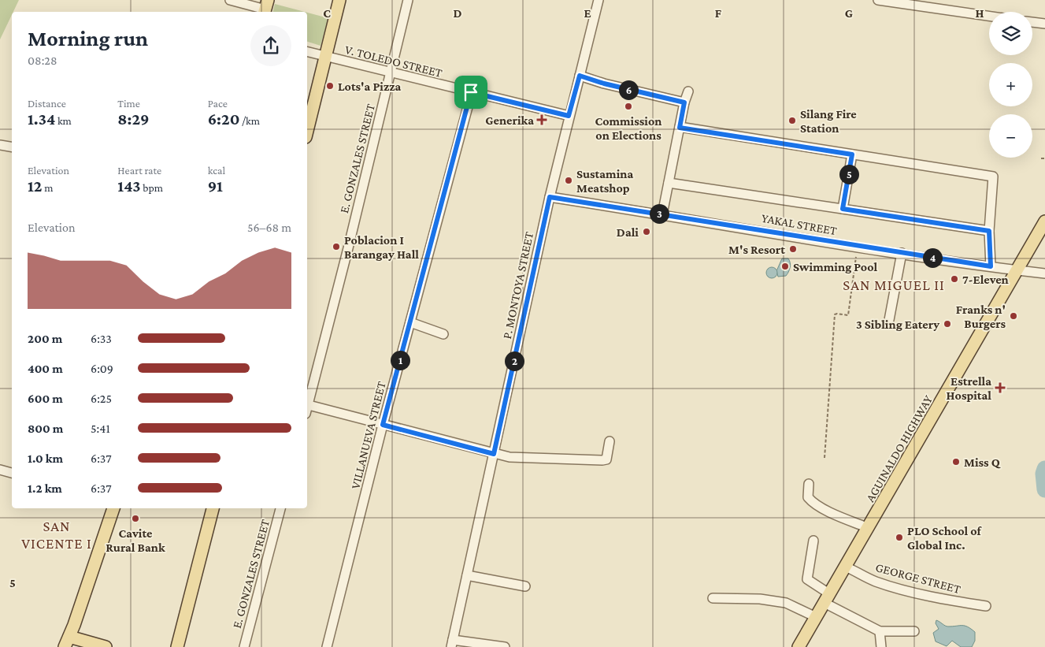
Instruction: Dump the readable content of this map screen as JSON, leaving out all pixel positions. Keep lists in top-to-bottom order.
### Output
{
  "streets": {
    "main road": ["AGUINALDO HIGHWAY"],
    "street": [
      "V. TOLEDO STREET",
      "E. GONZALES STREET",
      "YAKAL STREET",
      "P. MONTOYA STREET",
      "VILLANUEVA STREET",
      "GEORGE STREET"
    ]
  },
  "crossings": [
    ["V. TOLEDO STREET", "E. GONZALES STREET"],
    ["V. TOLEDO STREET", "P. MONTOYA STREET"],
    ["V. TOLEDO STREET", "VILLANUEVA STREET"],
    ["YAKAL STREET", "P. MONTOYA STREET"],
    ["YAKAL STREET", "AGUINALDO HIGHWAY"],
    ["AGUINALDO HIGHWAY", "GEORGE STREET"]
  ],
  "districts": ["SAN MIGUEL II", "SAN VICENTE I"],
  "places": {
    "other": [
      "Lots'a Pizza",
      "Commission on Elections",
      "Silang Fire Station",
      "Sustamina Meatshop",
      "Dali",
      "Poblacion I Barangay Hall",
      "M's Resort",
      "Swimming Pool",
      "7-Eleven",
      "Franks n' Burgers",
      "3 Sibling Eatery",
      "Miss Q",
      "Cavite Rural Bank",
      "PLO School of Global Inc."
    ],
    "health": ["Generika", "Estrella Hospital"]
  },
  "page": {
    "map_buttons": ["+", "−"],
    "heading": ["Morning run", "08:28"],
    "stats": [
      ["Distance", "1.34 km"],
      ["Time", "8:29"],
      ["Pace", "6:20 /km"],
      ["Elevation", "12 m"],
      ["Heart rate", "143 bpm"],
      ["kcal", "91"]
    ],
    "pins": [
      "6",
      "5",
      "3",
      "4",
      "1",
      "2"
    ],
    "chart": ["Elevation", "56–68 m"],
    "list": [
      {
        "name": "200 m",
        "note": "6:33"
      },
      {
        "name": "400 m",
        "note": "6:09"
      },
      {
        "name": "600 m",
        "note": "6:25"
      },
      {
        "name": "800 m",
        "note": "5:41"
      },
      {
        "name": "1.0 km",
        "note": "6:37"
      },
      {
        "name": "1.2 km",
        "note": "6:37"
      }
    ]
  },
  "grid": {
    "columns": [
      "C",
      "D",
      "E",
      "F",
      "G",
      "H"
    ],
    "rows": ["5"]
  }
}
